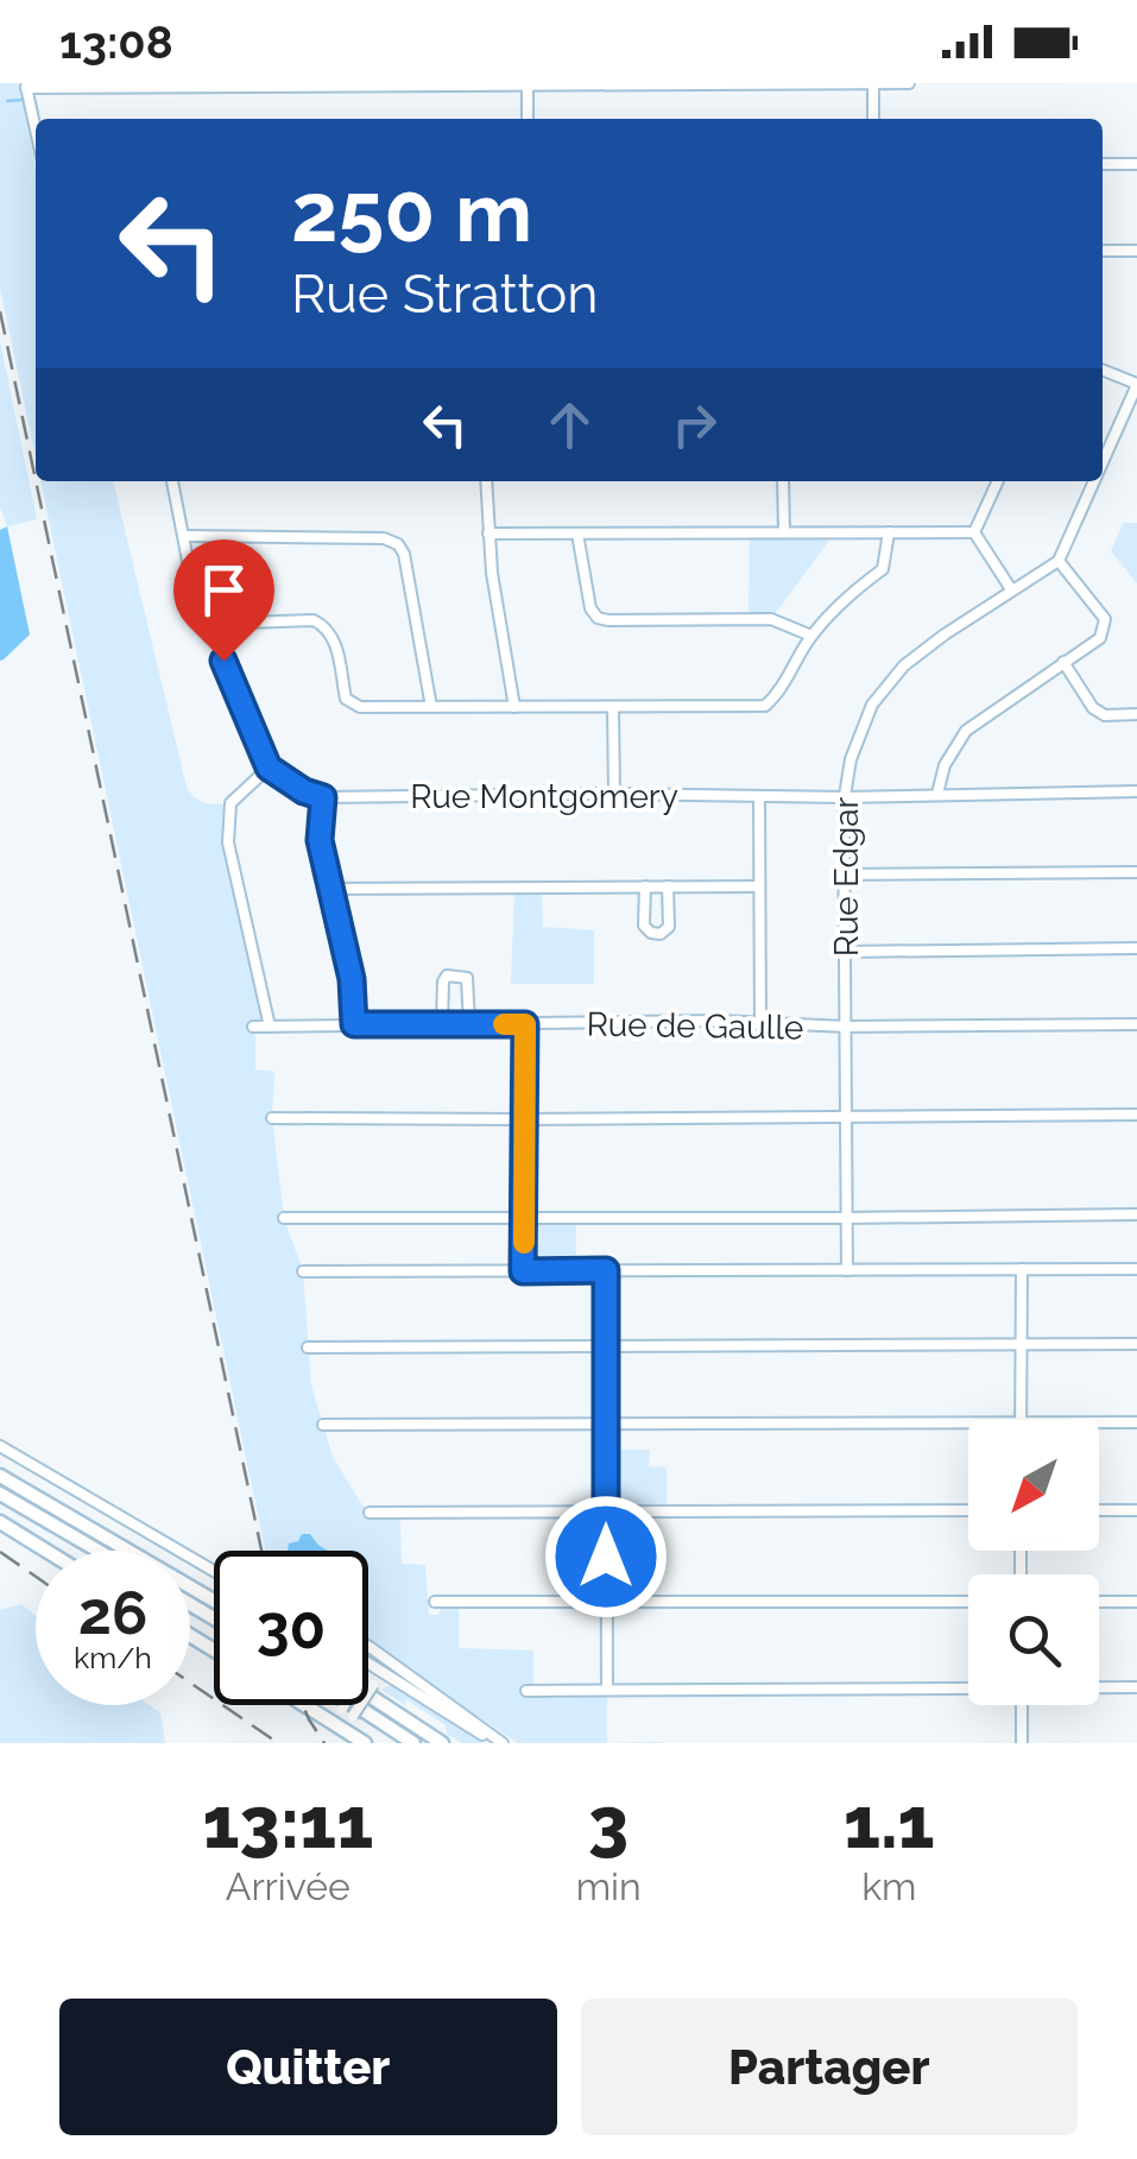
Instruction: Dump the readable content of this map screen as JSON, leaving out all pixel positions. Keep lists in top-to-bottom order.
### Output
{
  "streets": {
    "street": ["Rue Montgomery", "Rue Edgar", "Rue de Gaulle"]
  },
  "crossings": [
    ["Rue Montgomery", "Rue Edgar"],
    ["Rue Edgar", "Rue de Gaulle"]
  ],
  "north": "bottom left",
  "page": {
    "status": "13:08",
    "turn": ["250 m", "Rue Stratton"],
    "speed": "26 km/h",
    "limit": "30",
    "eta": [
      "13:11",
      "Arrivée",
      "3",
      "min",
      "1.1",
      "km"
    ],
    "buttons": ["Quitter", "Partager"]
  }
}
